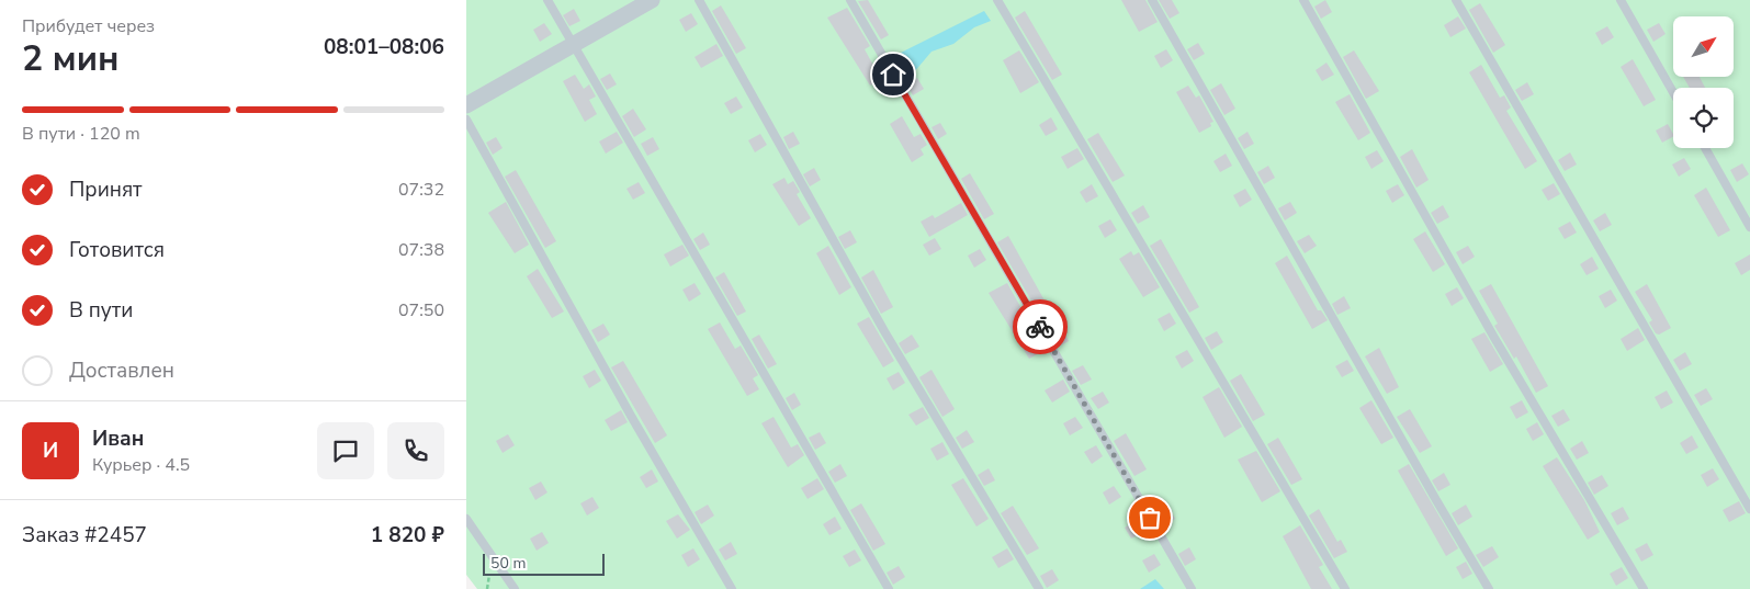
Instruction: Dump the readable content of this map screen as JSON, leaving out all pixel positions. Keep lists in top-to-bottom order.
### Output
{
  "scale_bar": "50 m",
  "north": "top right",
  "page": {
    "heading": ["2 мин", "Прибудет через", "08:01–08:06"],
    "panel": [
      "Иван",
      "Курьер · 4.5",
      "Заказ #2457",
      "1 820 ₽"
    ],
    "bar": "В пути · 120 m",
    "list": [
      ["Принят", "07:32"],
      ["Готовится", "07:38"],
      ["В пути", "07:50"],
      "Доставлен"
    ],
    "round": "И",
    "scale": "50 m"
  }
}
